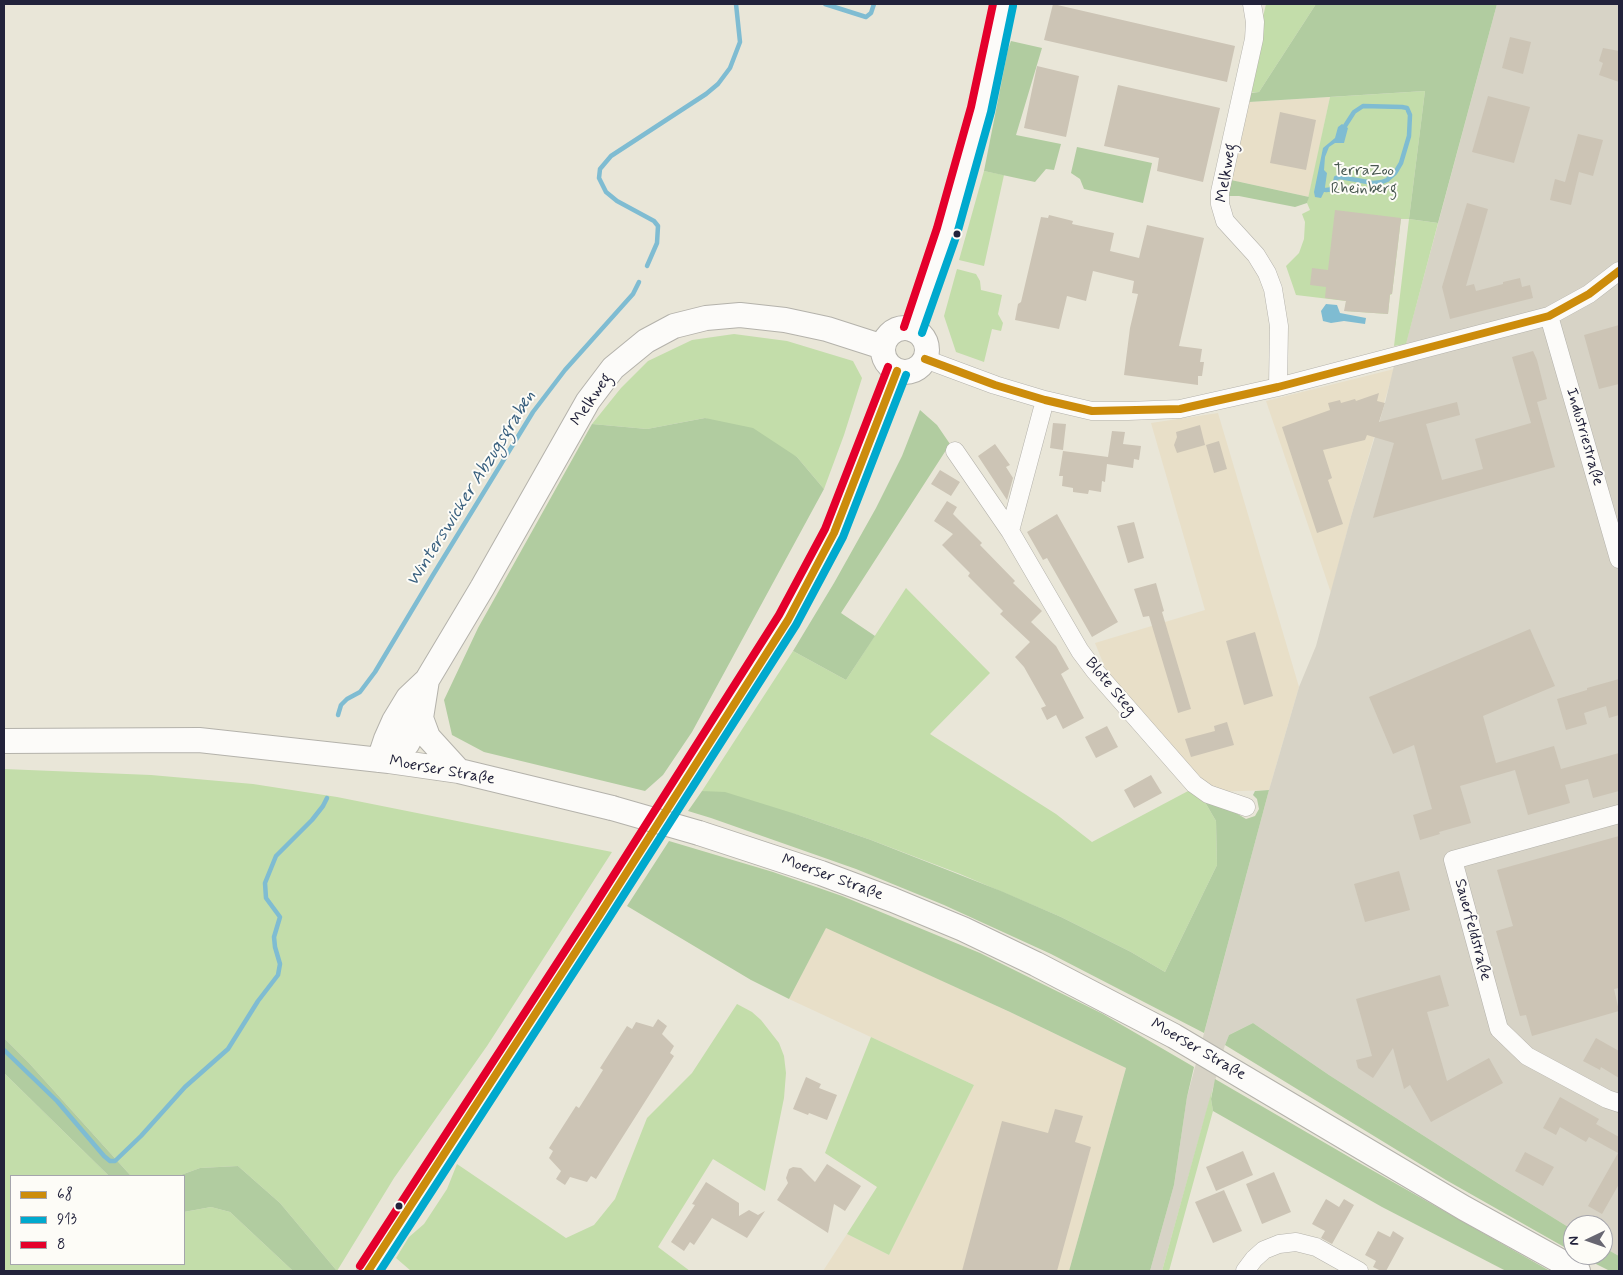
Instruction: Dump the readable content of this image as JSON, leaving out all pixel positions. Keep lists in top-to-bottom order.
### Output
{
  "streets": {
    "main road": ["Melkweg", "Moerser Straße"],
    "street": ["Industriestraße", "Blote Steg", "Sauerfeldstraße"]
  },
  "crossings": [
    ["Melkweg", "Moerser Straße"]
  ],
  "water": ["Winterswicker Abzugsgraben"],
  "parks": ["TerraZoo Rheinberg"],
  "lines": ["transit line 8", "transit line 913", "transit line 68"],
  "legend": ["68", "913", "8"],
  "north": "left"
}
